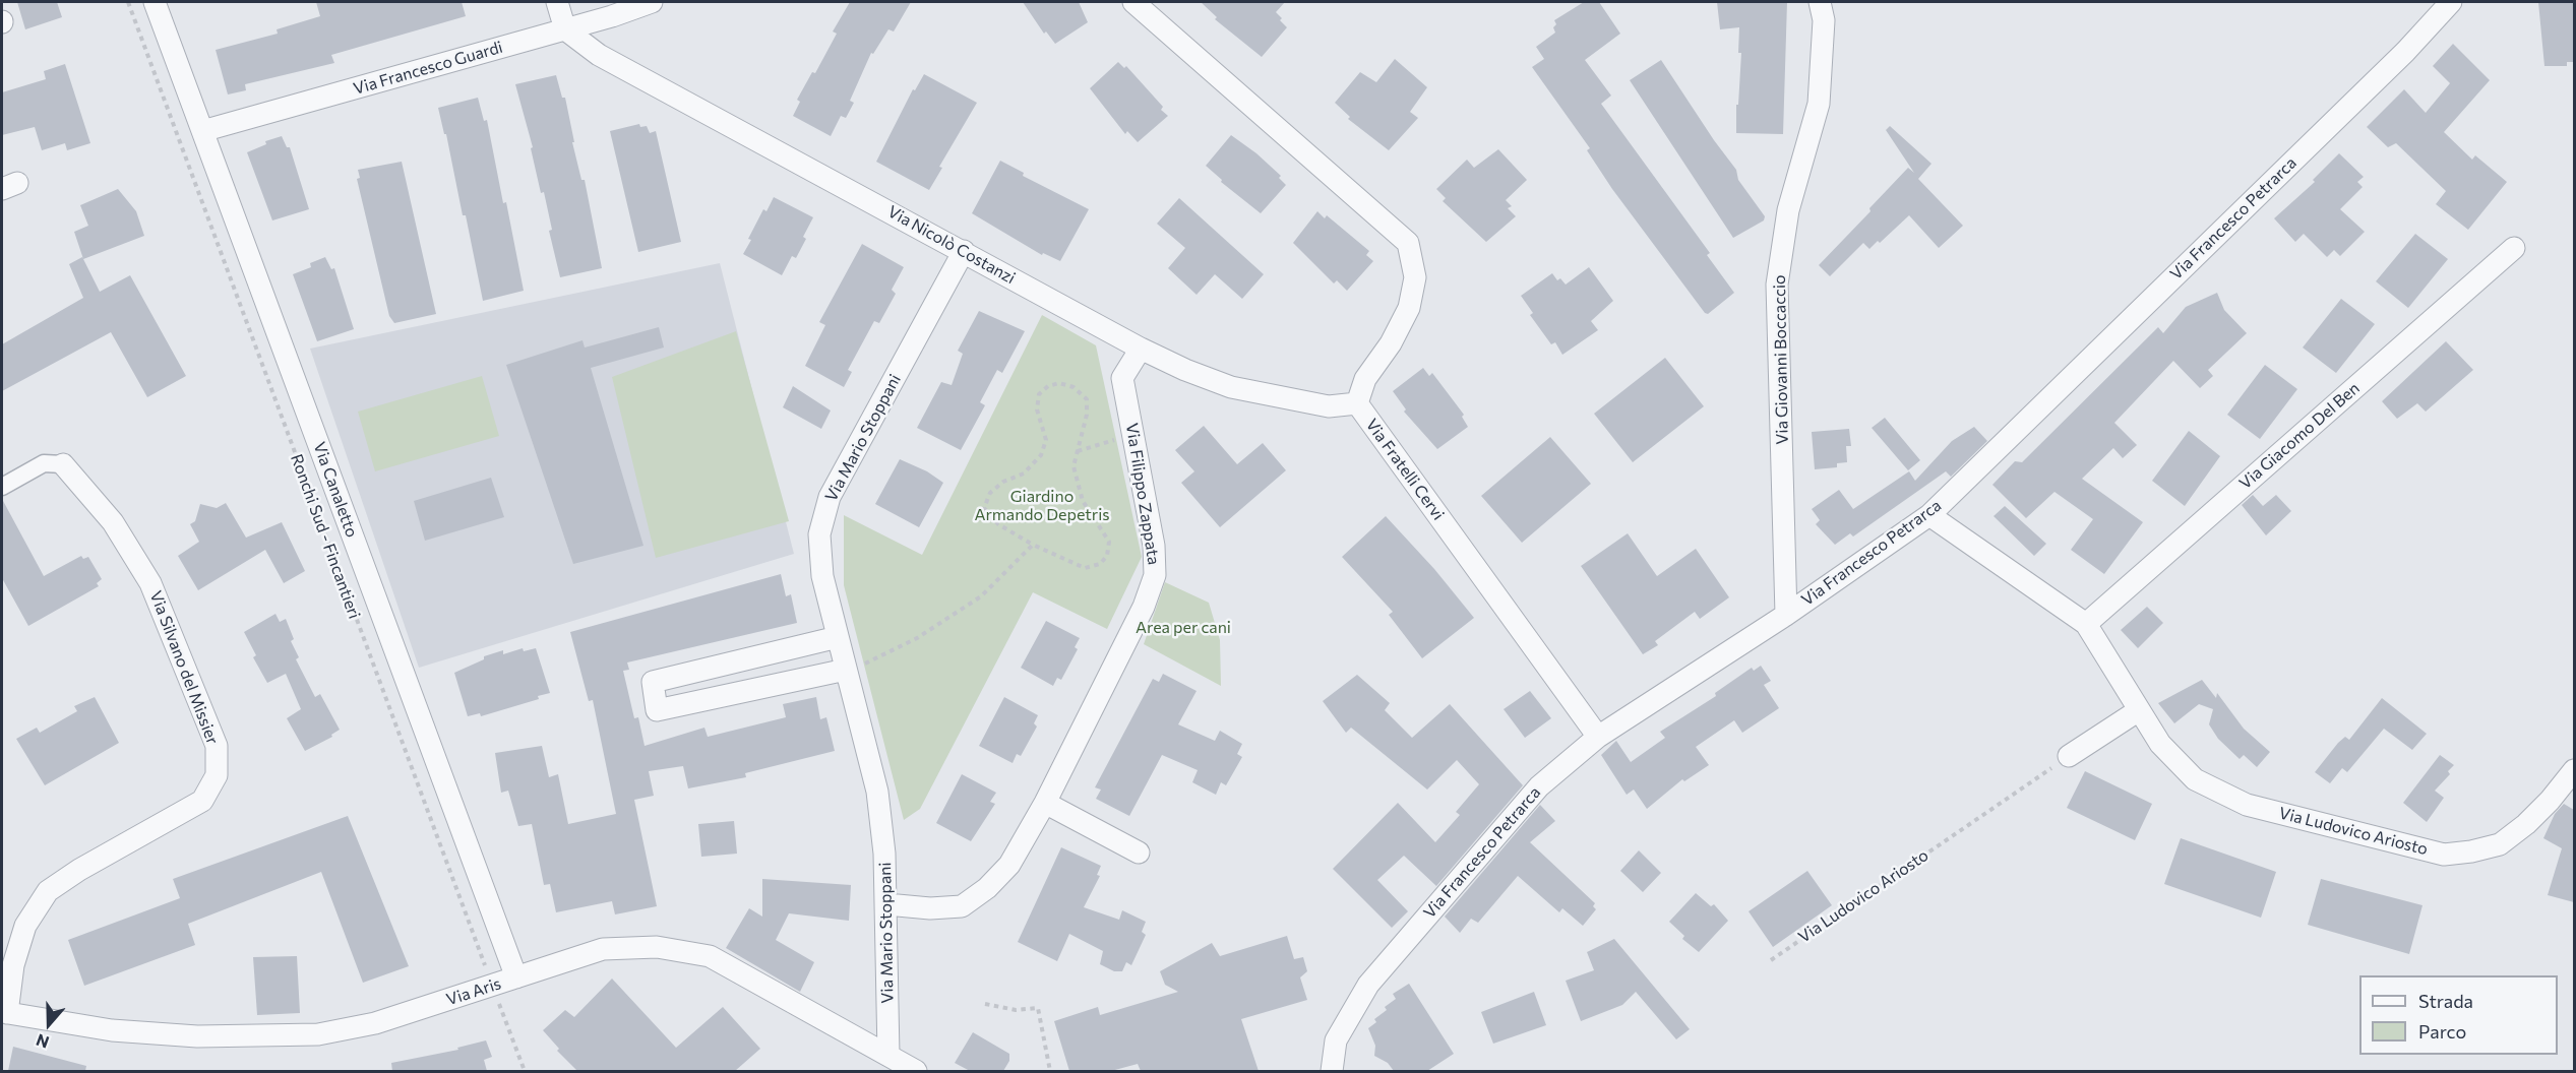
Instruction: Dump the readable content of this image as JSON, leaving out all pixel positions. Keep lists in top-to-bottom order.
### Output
{
  "streets": {
    "street": [
      "Via Francesco Guardi",
      "Via Francesco Petrarca",
      "Via Nicolò Costanzi",
      "Via Giovanni Boccaccio",
      "Via Giacomo Del Ben",
      "Via Mario Stoppani",
      "Via Fratelli Cervi",
      "Via Canaletto",
      "Via Filippo Zappata",
      "Via Silvano del Missier",
      "Via Ludovico Ariosto",
      "Via Aris"
    ],
    "path": ["Ronchi Sud - Fincantieri"]
  },
  "crossings": [
    ["Via Francesco Guardi", "Via Nicolò Costanzi"],
    ["Via Francesco Guardi", "Via Canaletto"],
    ["Via Francesco Petrarca", "Via Giovanni Boccaccio"],
    ["Via Francesco Petrarca", "Via Fratelli Cervi"],
    ["Via Francesco Petrarca", "Via Ludovico Ariosto"],
    ["Via Nicolò Costanzi", "Via Mario Stoppani"],
    ["Via Nicolò Costanzi", "Via Fratelli Cervi"],
    ["Via Nicolò Costanzi", "Via Filippo Zappata"],
    ["Via Giacomo Del Ben", "Via Ludovico Ariosto"],
    ["Via Mario Stoppani", "Via Filippo Zappata"],
    ["Via Mario Stoppani", "Via Aris"],
    ["Via Canaletto", "Via Aris"],
    ["Ronchi Sud - Fincantieri", "Via Aris"],
    ["Via Silvano del Missier", "Via Aris"]
  ],
  "parks": ["Giardino Armando Depetris", "Area per cani"],
  "legend": ["Strada", "Parco"],
  "north": "bottom"
}
